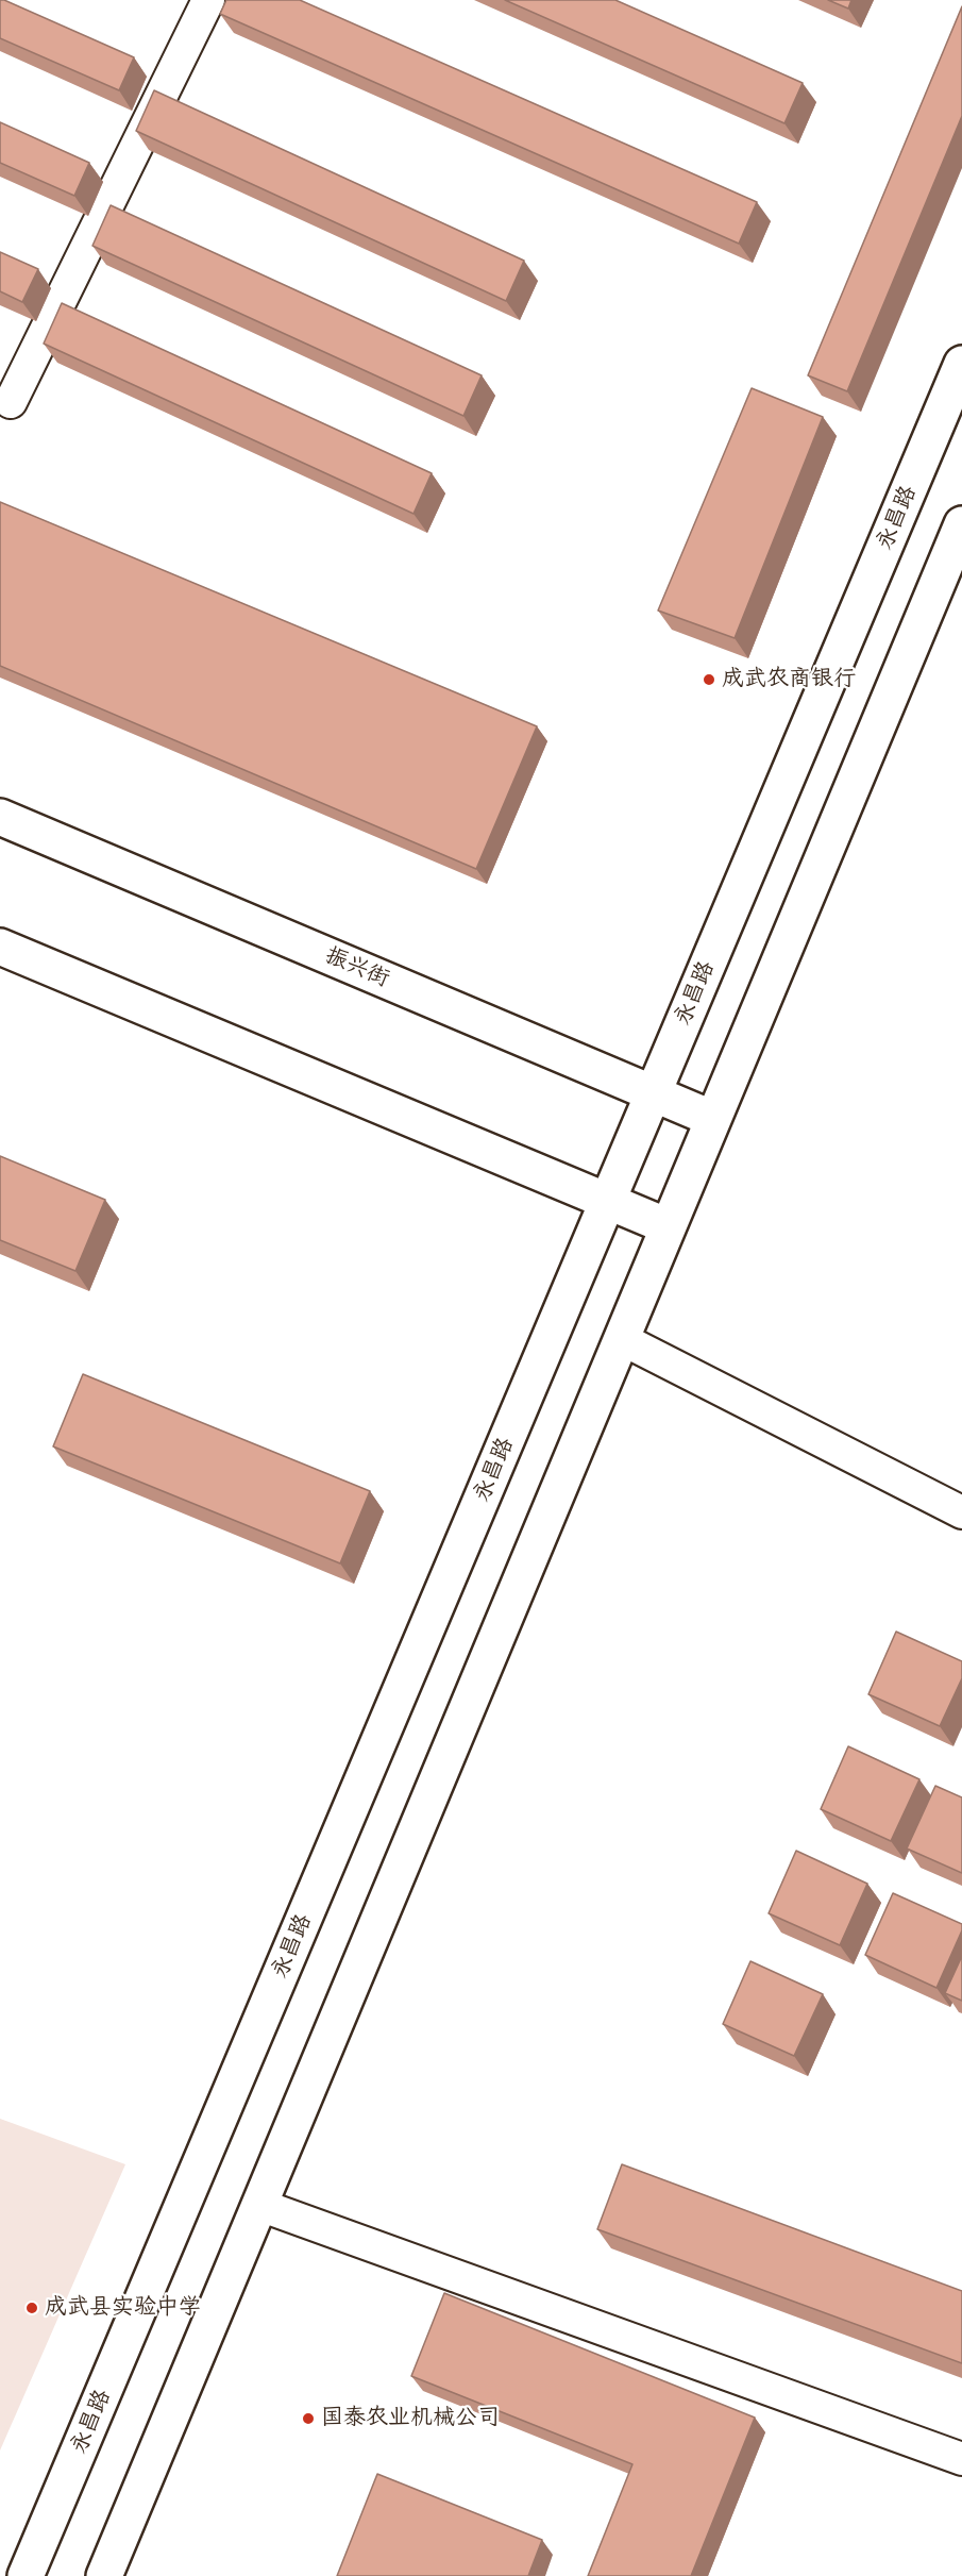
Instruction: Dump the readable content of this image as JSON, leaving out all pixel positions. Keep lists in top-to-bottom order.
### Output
{
  "streets": {
    "main road": ["永昌路", "振兴街"]
  },
  "crossings": [
    ["永昌路", "振兴街"]
  ],
  "places": ["成武农商银行", "成武县实验中学", "国泰农业机械公司"]
}
